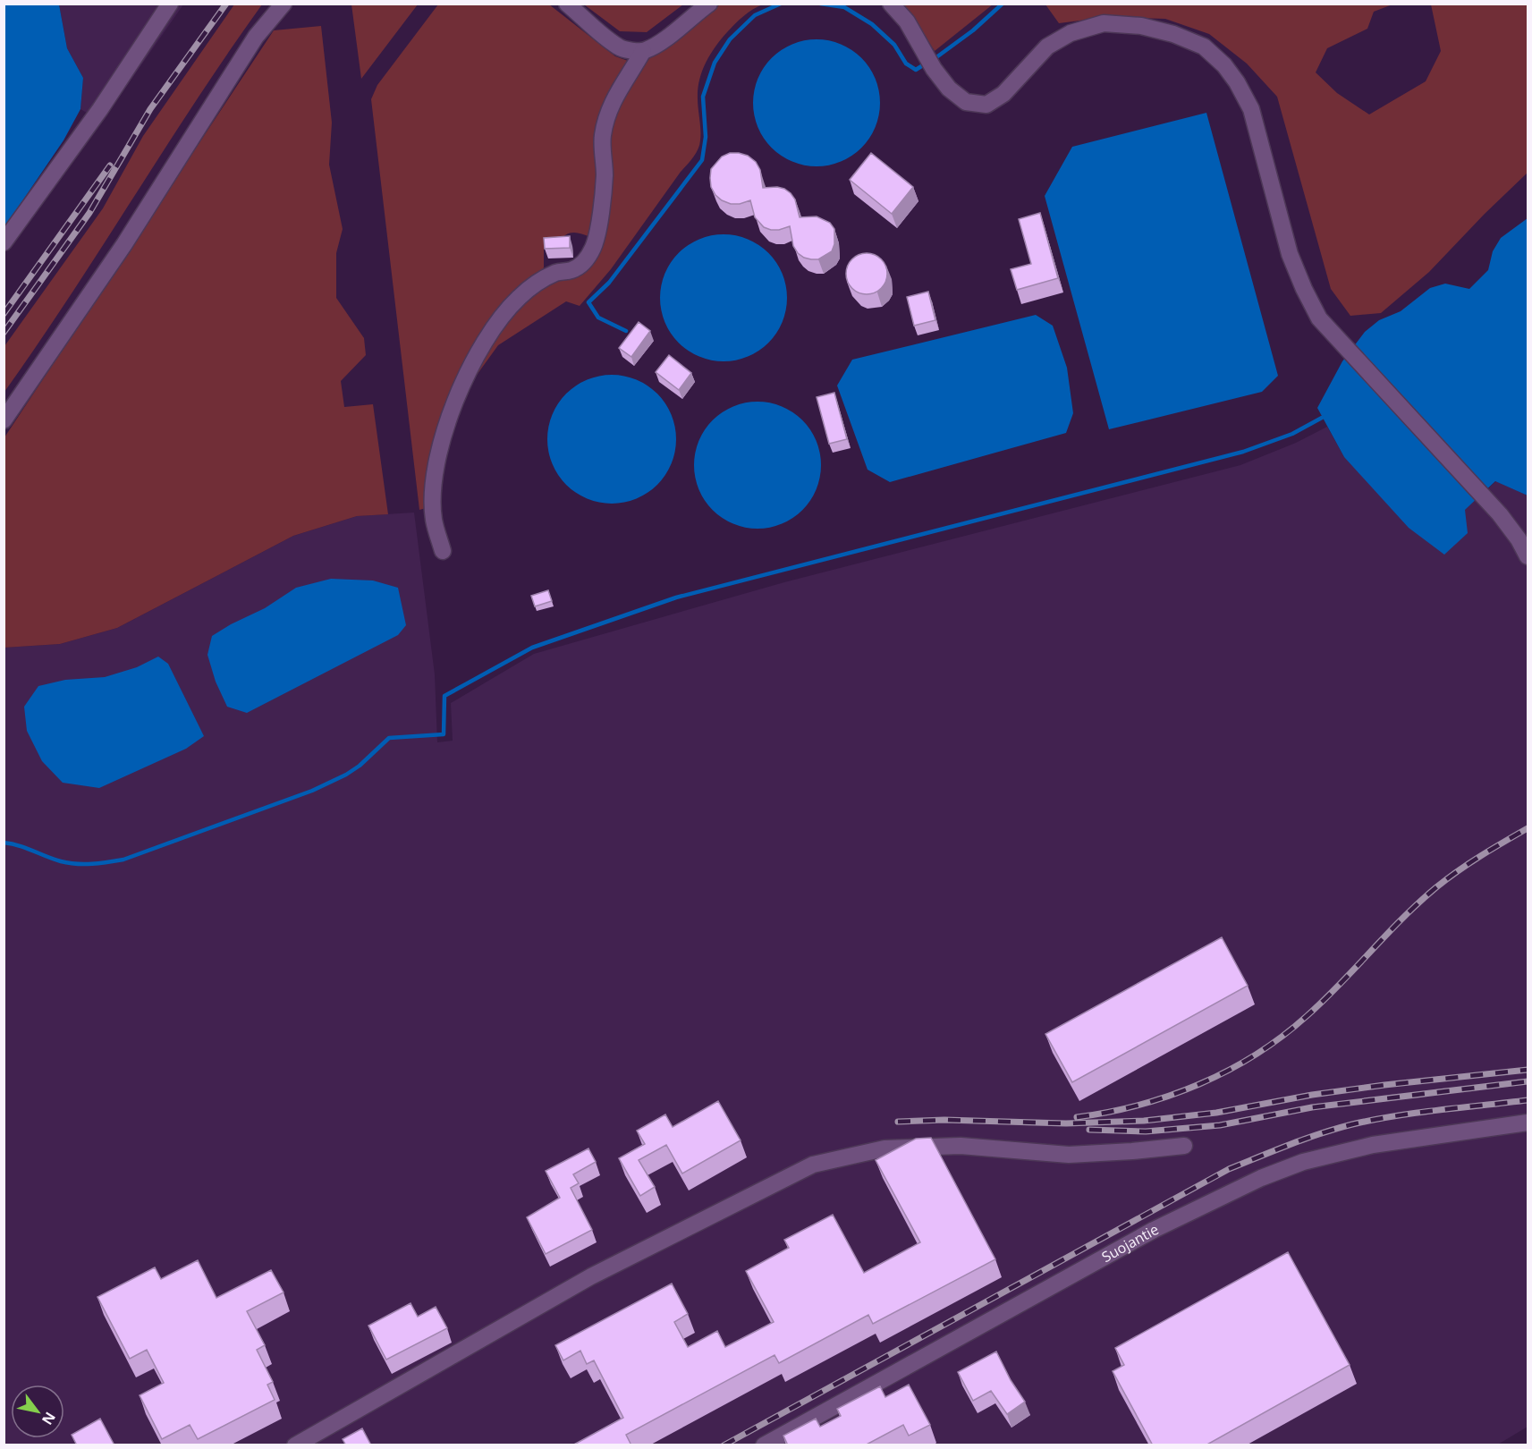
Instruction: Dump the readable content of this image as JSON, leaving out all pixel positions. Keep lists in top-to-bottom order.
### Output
{
  "streets": {
    "lane": ["Suojantie"]
  },
  "north": "bottom right"
}
